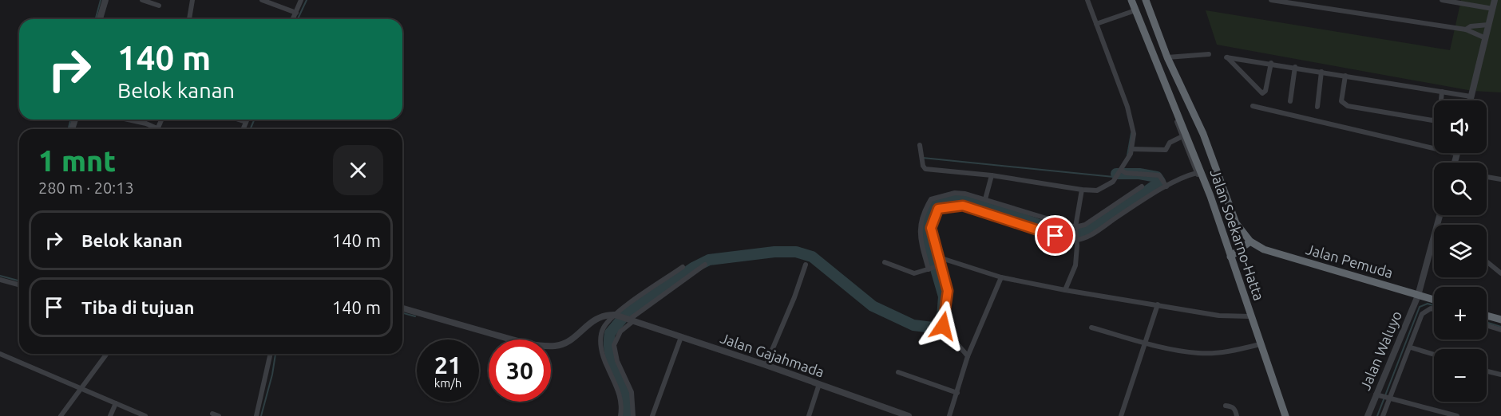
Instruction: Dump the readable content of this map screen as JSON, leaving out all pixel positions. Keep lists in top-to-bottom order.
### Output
{
  "streets": {
    "highway": ["Jalan Soekarno-Hatta", "Jalan Pemuda"],
    "street": ["Jalan Waluyo", "Jalan Gajahmada"]
  },
  "crossings": [
    ["Jalan Soekarno-Hatta", "Jalan Pemuda"],
    ["Jalan Pemuda", "Jalan Waluyo"]
  ],
  "page": {
    "turn": ["140 m", "Belok kanan"],
    "map_buttons": ["+", "−"],
    "heading": ["1 mnt", "280 m · 20:13"],
    "list": [
      {
        "name": "Belok kanan",
        "value": "140 m"
      },
      {
        "name": "Tiba di tujuan",
        "value": "140 m"
      }
    ],
    "speed": "21 km/h",
    "limit": "30"
  }
}
